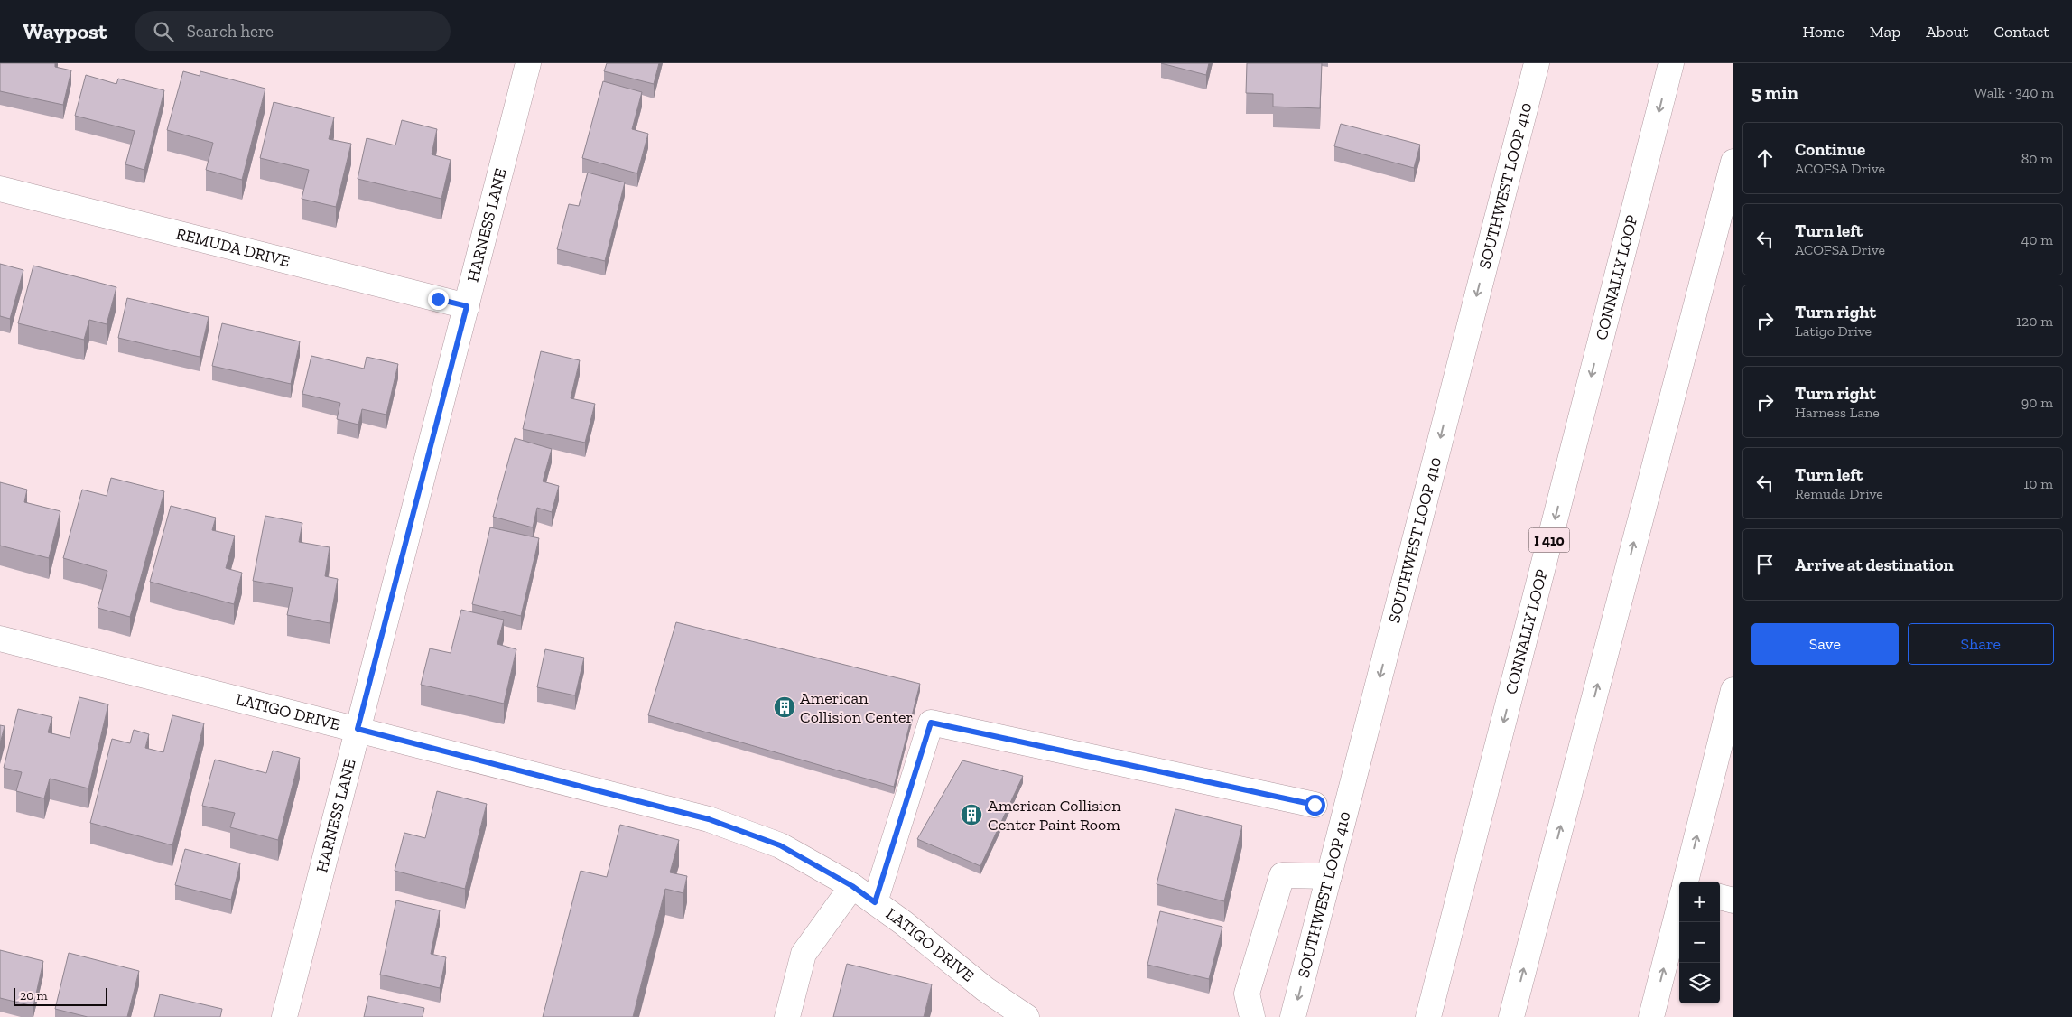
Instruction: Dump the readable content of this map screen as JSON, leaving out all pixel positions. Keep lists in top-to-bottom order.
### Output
{
  "streets": {
    "main road": [
      "SOUTHWEST LOOP 410",
      "HARNESS LANE",
      "REMUDA DRIVE",
      "CONNALLY LOOP",
      "I 410",
      "LATIGO DRIVE"
    ]
  },
  "crossings": [
    ["HARNESS LANE", "REMUDA DRIVE"],
    ["HARNESS LANE", "LATIGO DRIVE"]
  ],
  "places": {
    "building": ["American Collision Center", "American Collision Center Paint Room"]
  },
  "scale_bar": "20 m",
  "page": {
    "header": "Waypost",
    "search": "Search here",
    "nav": [
      "Home",
      "Map",
      "About",
      "Contact"
    ],
    "heading": ["5 min", "Walk · 340 m"],
    "list": [
      ["Continue", "ACOFSA Drive", "80 m"],
      ["Turn left", "ACOFSA Drive", "40 m"],
      ["Turn right", "Latigo Drive", "120 m"],
      ["Turn right", "Harness Lane", "90 m"],
      ["Turn left", "Remuda Drive", "10 m"],
      "Arrive at destination"
    ],
    "buttons": ["Save", "Share"],
    "map_buttons": ["+", "−"],
    "scale": "20 m"
  }
}
